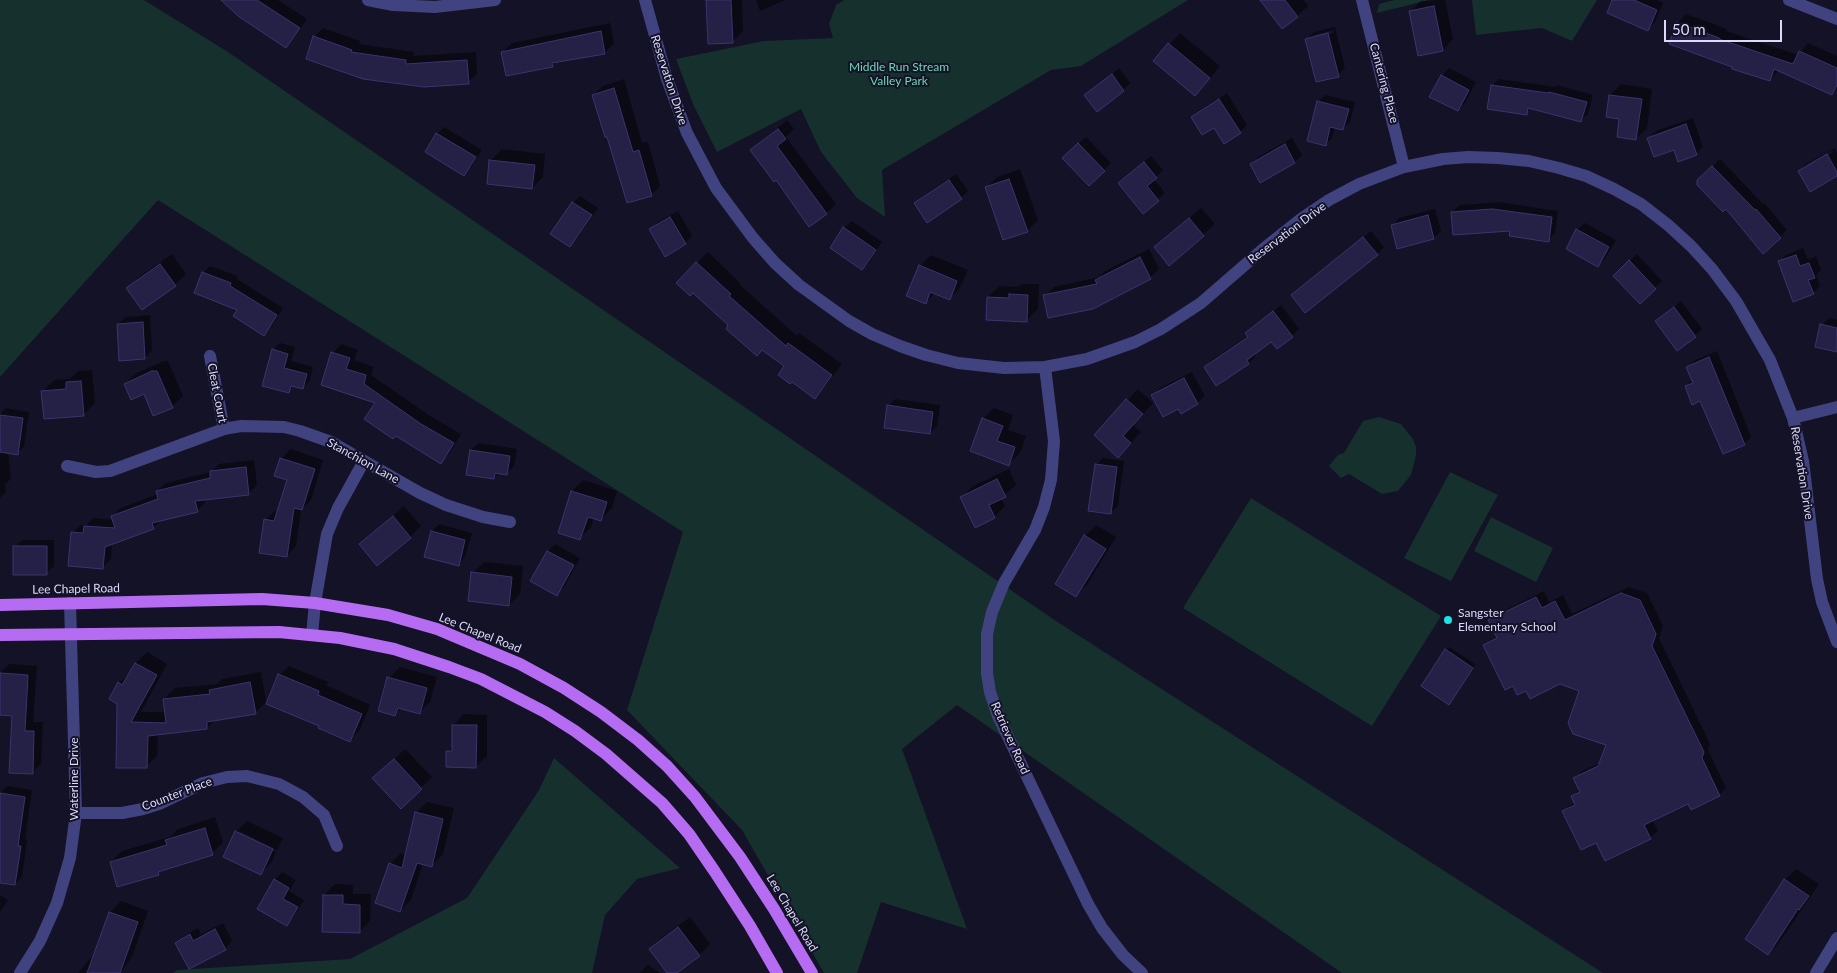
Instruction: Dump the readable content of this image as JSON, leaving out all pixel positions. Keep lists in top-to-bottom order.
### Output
{
  "streets": {
    "main road": ["Lee Chapel Road"],
    "street": [
      "Reservation Drive",
      "Cantering Place",
      "Cleat Court",
      "Stanchion Lane",
      "Retriever Road",
      "Waterline Drive",
      "Counter Place"
    ]
  },
  "crossings": [
    ["Reservation Drive", "Cantering Place"],
    ["Reservation Drive", "Retriever Road"],
    ["Cleat Court", "Stanchion Lane"],
    ["Lee Chapel Road", "Waterline Drive"],
    ["Waterline Drive", "Counter Place"]
  ],
  "parks": ["Middle Run Stream Valley Park"],
  "places": ["Sangster Elementary School"],
  "scale_bar": "50 m"
}
